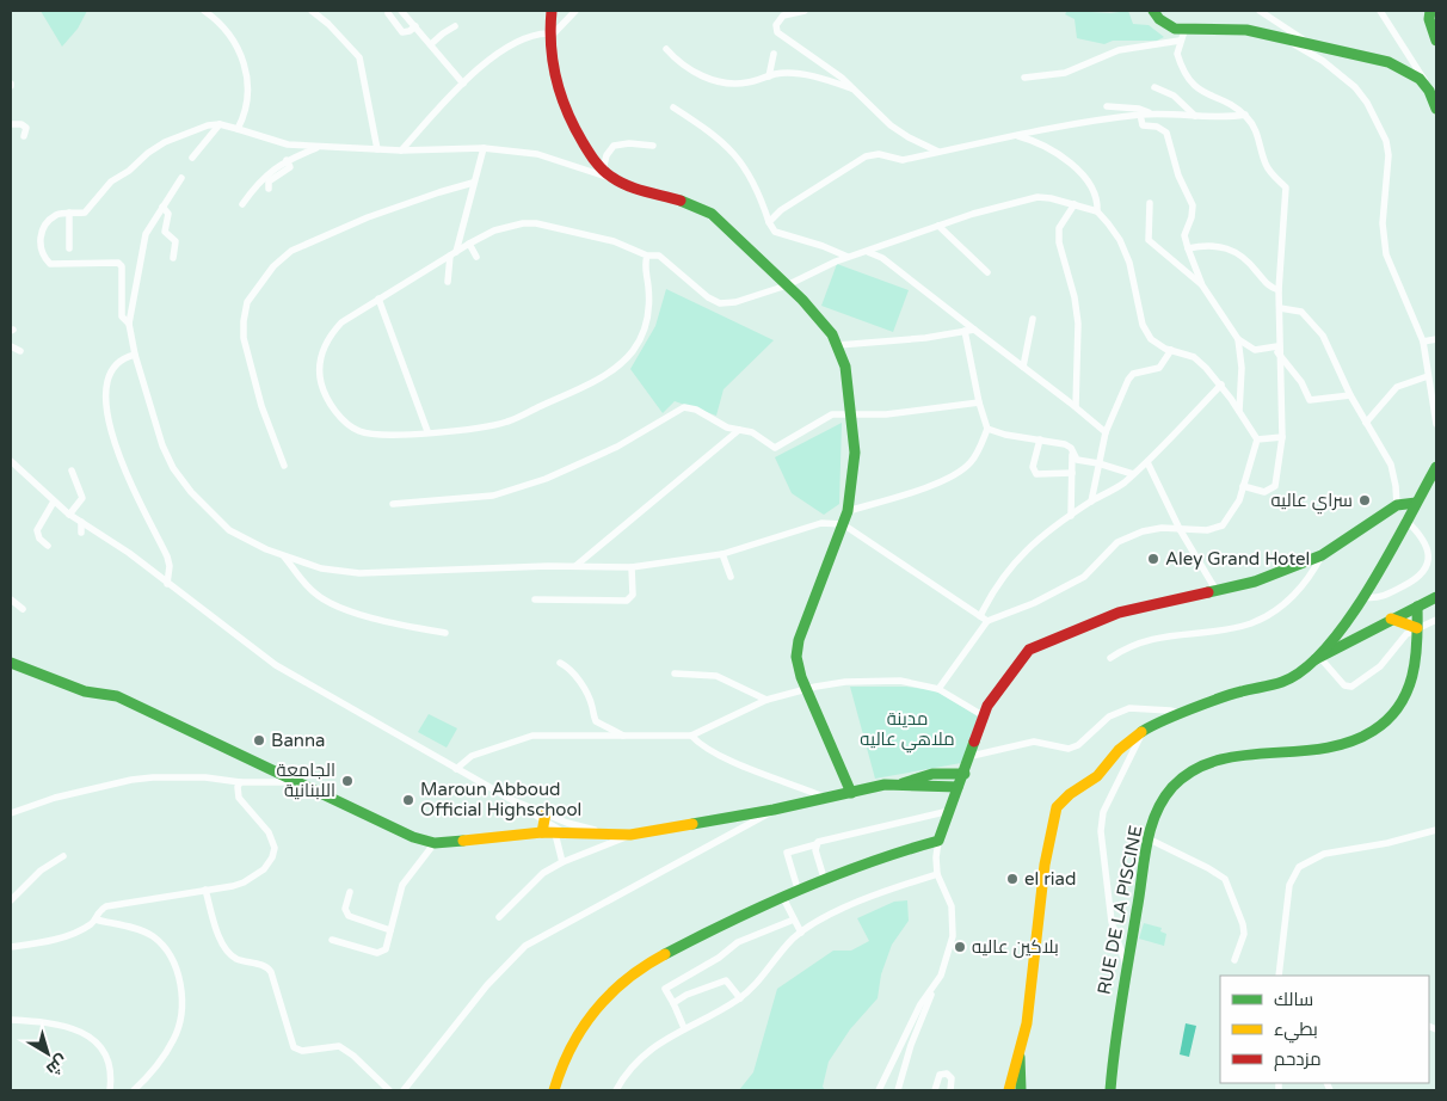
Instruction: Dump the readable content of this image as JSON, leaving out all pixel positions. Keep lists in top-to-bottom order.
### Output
{
  "streets": {
    "main road": ["RUE DE LA PISCINE"]
  },
  "parks": ["مدينة ملاهي عاليه"],
  "places": [
    "سراي عاليه",
    "Aley Grand Hotel",
    "Banna",
    "الجامعة اللبنانية",
    "Maroun Abboud Official Highschool",
    "el riad",
    "بلاكين عاليه"
  ],
  "legend": ["سالك", "بطيء", "مزدحم"],
  "north": "bottom right"
}
